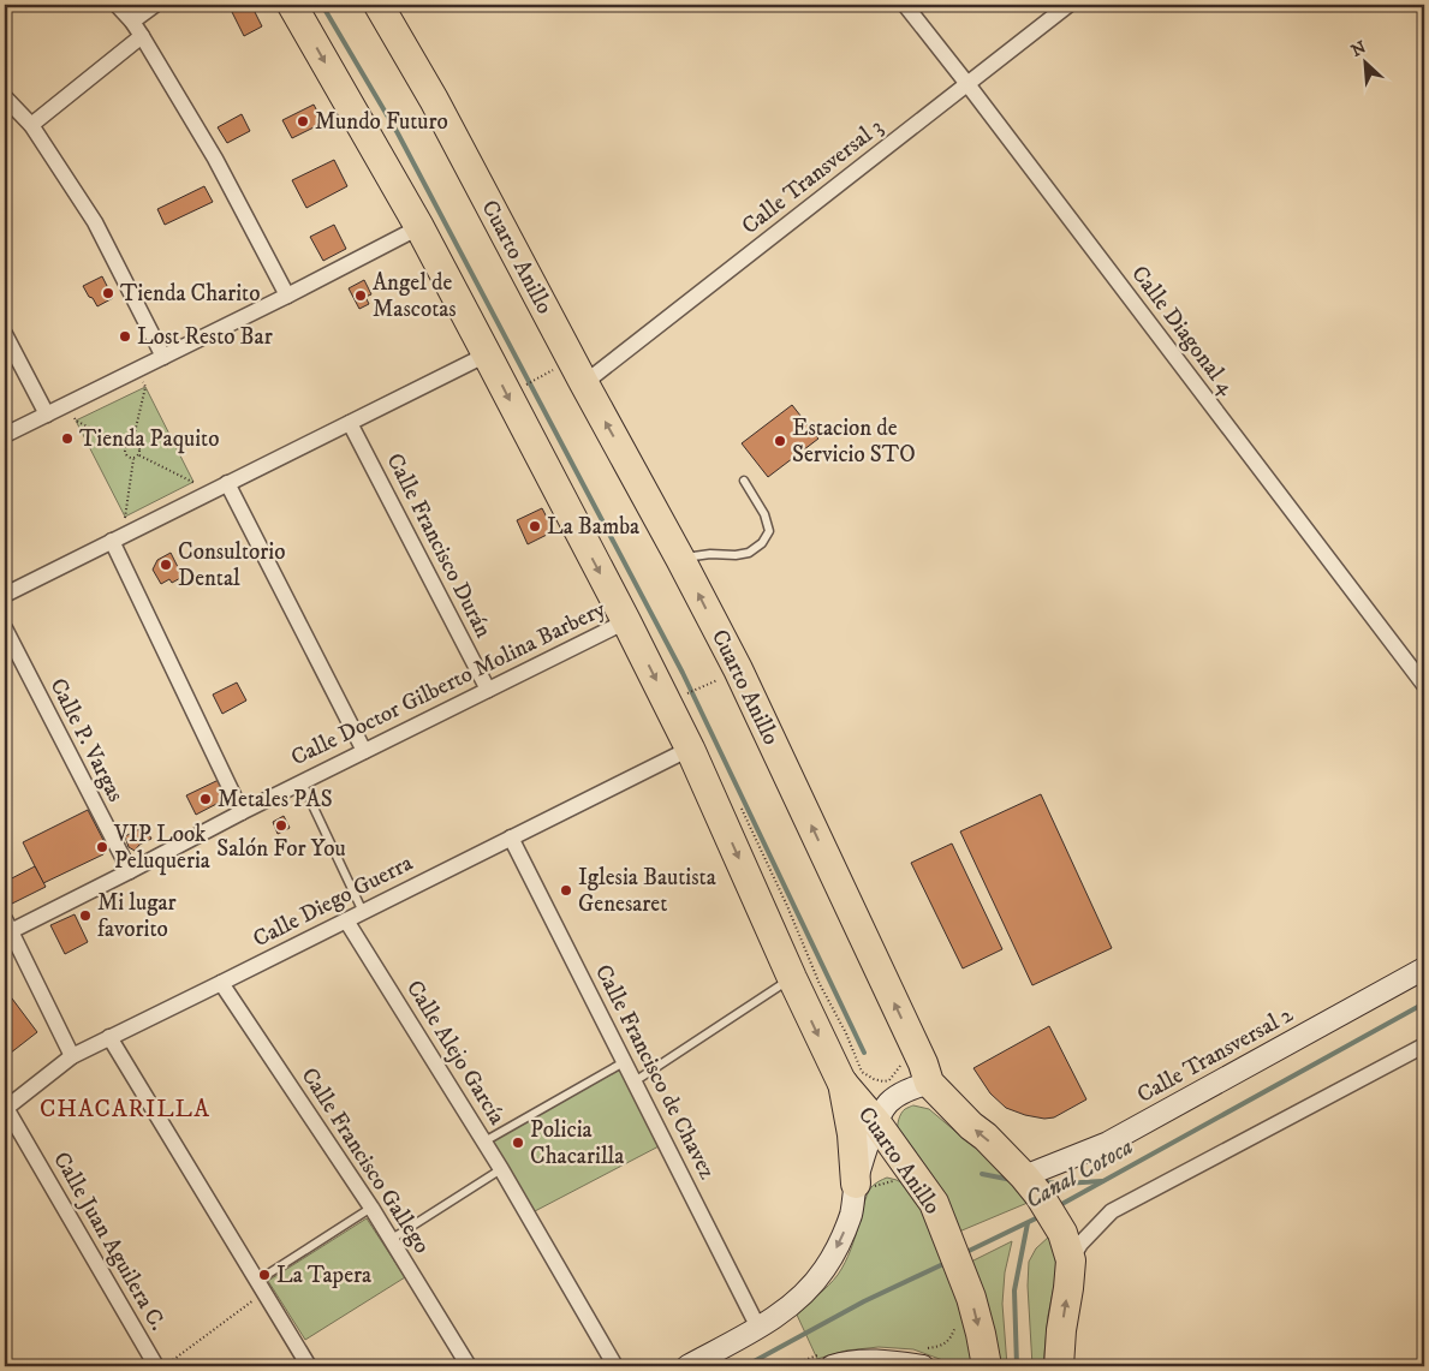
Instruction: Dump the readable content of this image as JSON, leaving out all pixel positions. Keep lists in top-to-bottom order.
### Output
{
  "streets": {
    "highway": ["Cuarto Anillo"],
    "main road": ["Calle Transversal 2"],
    "street": [
      "Calle Transversal 3",
      "Calle Diagonal 4",
      "Calle Francisco Durán",
      "Calle Doctor Gilberto Molina Barbery",
      "Calle P. Vargas",
      "Calle Diego Guerra",
      "Calle Alejo García",
      "Calle Francisco de Chavez",
      "Calle Francisco Gallego",
      "Calle Juan Aguilera C."
    ]
  },
  "crossings": [
    ["Calle Transversal 3", "Cuarto Anillo"],
    ["Calle Transversal 3", "Calle Diagonal 4"],
    ["Cuarto Anillo", "Calle Doctor Gilberto Molina Barbery"],
    ["Cuarto Anillo", "Calle Diego Guerra"],
    ["Cuarto Anillo", "Calle Transversal 2"],
    ["Calle Francisco Durán", "Calle Doctor Gilberto Molina Barbery"],
    ["Calle Doctor Gilberto Molina Barbery", "Calle P. Vargas"],
    ["Calle Diego Guerra", "Calle Alejo García"],
    ["Calle Diego Guerra", "Calle Francisco de Chavez"],
    ["Calle Diego Guerra", "Calle Francisco Gallego"],
    ["Calle Diego Guerra", "Calle Juan Aguilera C."]
  ],
  "districts": ["CHACARILLA"],
  "water": ["Canal Cotoca"],
  "places": [
    "Mundo Futuro",
    "Tienda Charito",
    "Angel de Mascotas",
    "Lost Resto Bar",
    "Tienda Paquito",
    "Estacion de Servicio STO",
    "La Bamba",
    "Consultorio Dental",
    "Metales PAS",
    "Salón For You",
    "VIP Look Peluqueria",
    "Iglesia Bautista Genesaret",
    "Mi lugar favorito",
    "Policia Chacarilla",
    "La Tapera"
  ],
  "north": "top left"
}
